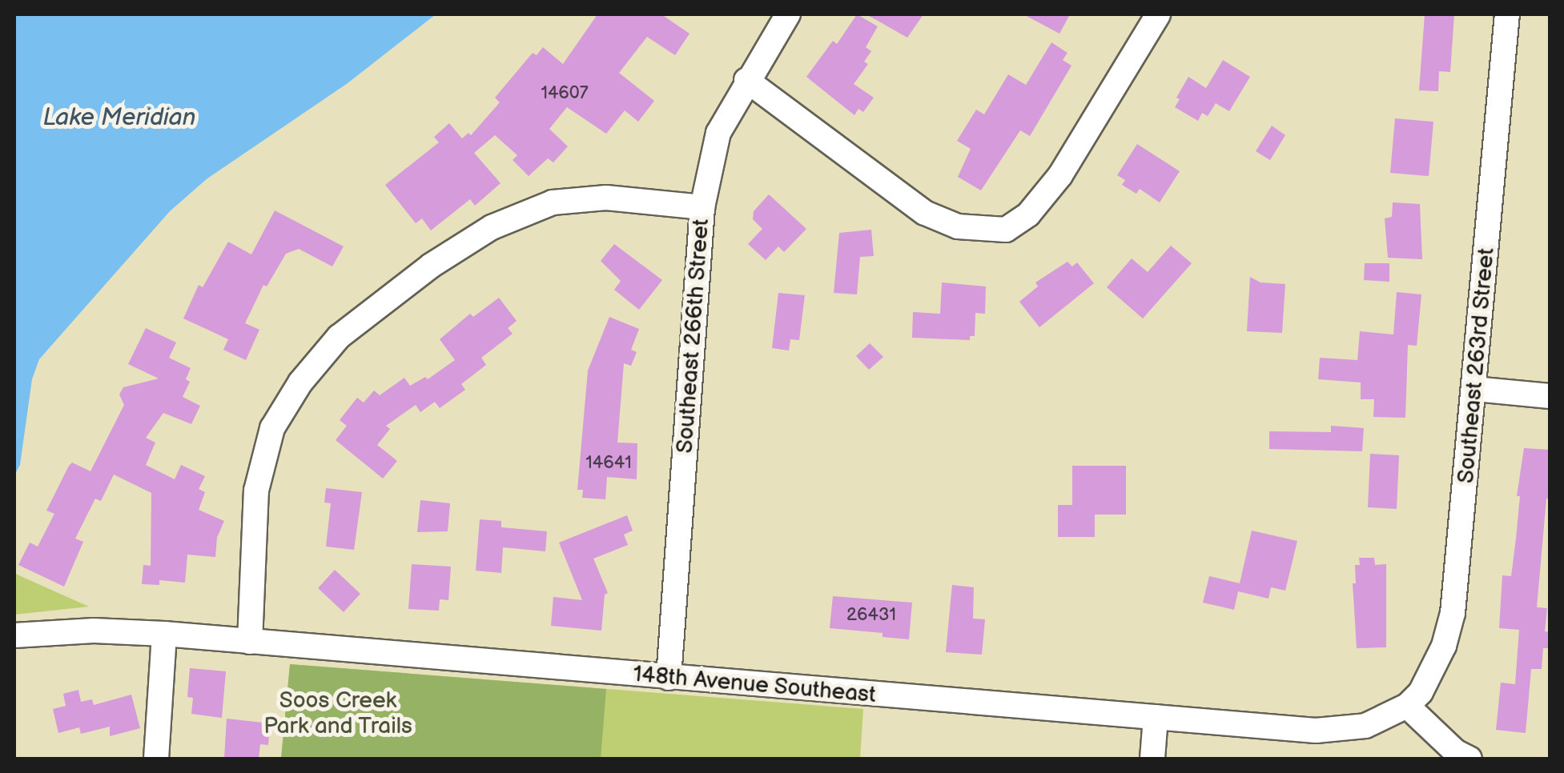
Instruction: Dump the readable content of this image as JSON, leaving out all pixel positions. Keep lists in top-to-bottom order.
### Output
{
  "streets": {
    "street": ["Southeast 266th Street", "Southeast 263rd Street", "148th Avenue Southeast"]
  },
  "crossings": [
    ["Southeast 266th Street", "148th Avenue Southeast"],
    ["Southeast 263rd Street", "148th Avenue Southeast"]
  ],
  "water": ["Lake Meridian"],
  "parks": ["Soos Creek Park and Trails"],
  "house_numbers": ["14607", "14641", "26431"]
}
